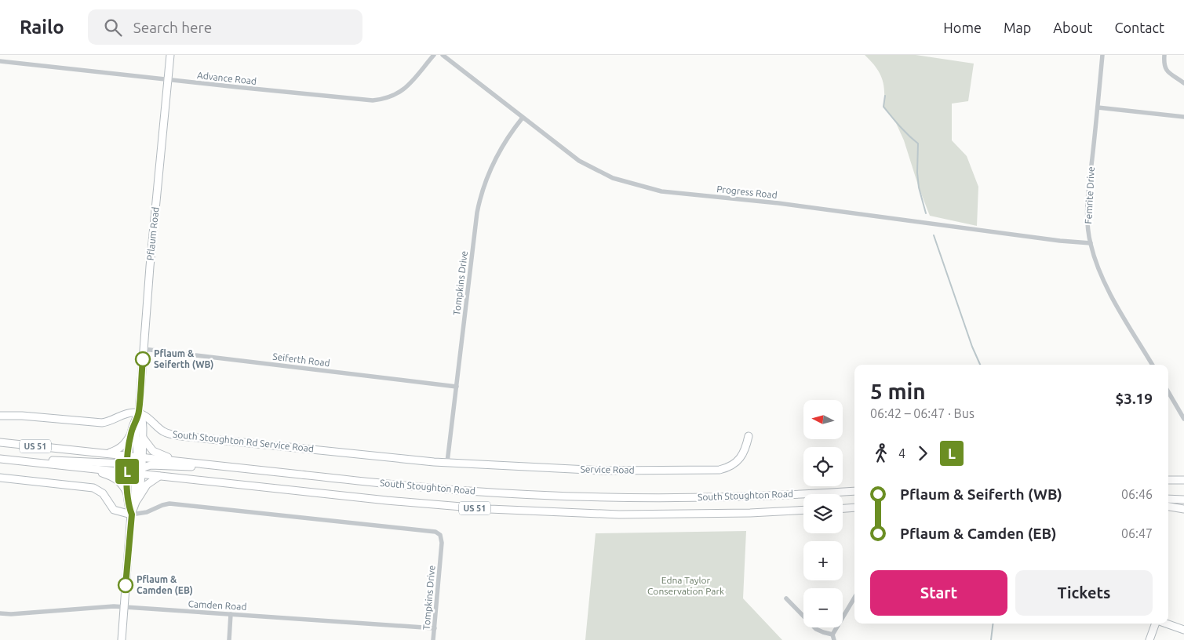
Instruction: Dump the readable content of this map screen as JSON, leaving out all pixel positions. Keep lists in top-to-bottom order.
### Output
{
  "streets": {
    "main road": [
      "Pflaum Road",
      "South Stoughton Rd Service Road",
      "US 51",
      "Service Road",
      "South Stoughton Road"
    ],
    "street": [
      "Advance Road",
      "Progress Road",
      "Femrite Drive",
      "Tompkins Drive",
      "Seiferth Road",
      "Camden Road"
    ]
  },
  "crossings": [
    ["Advance Road", "Pflaum Road"],
    ["Progress Road", "Femrite Drive"],
    ["Progress Road", "Tompkins Drive"],
    ["Pflaum Road", "Tompkins Drive"],
    ["Pflaum Road", "Seiferth Road"],
    ["Pflaum Road", "South Stoughton Rd Service Road"],
    ["Pflaum Road", "South Stoughton Road"],
    ["Pflaum Road", "Camden Road"],
    ["Tompkins Drive", "Seiferth Road"],
    ["Tompkins Drive", "South Stoughton Rd Service Road"],
    ["Tompkins Drive", "Service Road"],
    ["Tompkins Drive", "Camden Road"],
    ["South Stoughton Rd Service Road", "Service Road"]
  ],
  "parks": ["Edna Taylor Conservation Park"],
  "places": ["Pflaum & Seiferth (WB)", "Pflaum & Camden (EB)"],
  "lines": ["bus line L"],
  "north": "left",
  "page": {
    "header": "Railo",
    "search": "Search here",
    "nav": [
      "Home",
      "Map",
      "About",
      "Contact"
    ],
    "on_map": "L",
    "heading": ["5 min", "06:42 – 06:47 · Bus", "$3.19"],
    "map_buttons": ["+", "−"],
    "legs": ["4", "L"],
    "list": [
      {
        "name": "Pflaum & Seiferth (WB)",
        "value": "06:46"
      },
      {
        "name": "Pflaum & Camden (EB)",
        "value": "06:47"
      }
    ],
    "buttons": ["Start", "Tickets"]
  }
}
